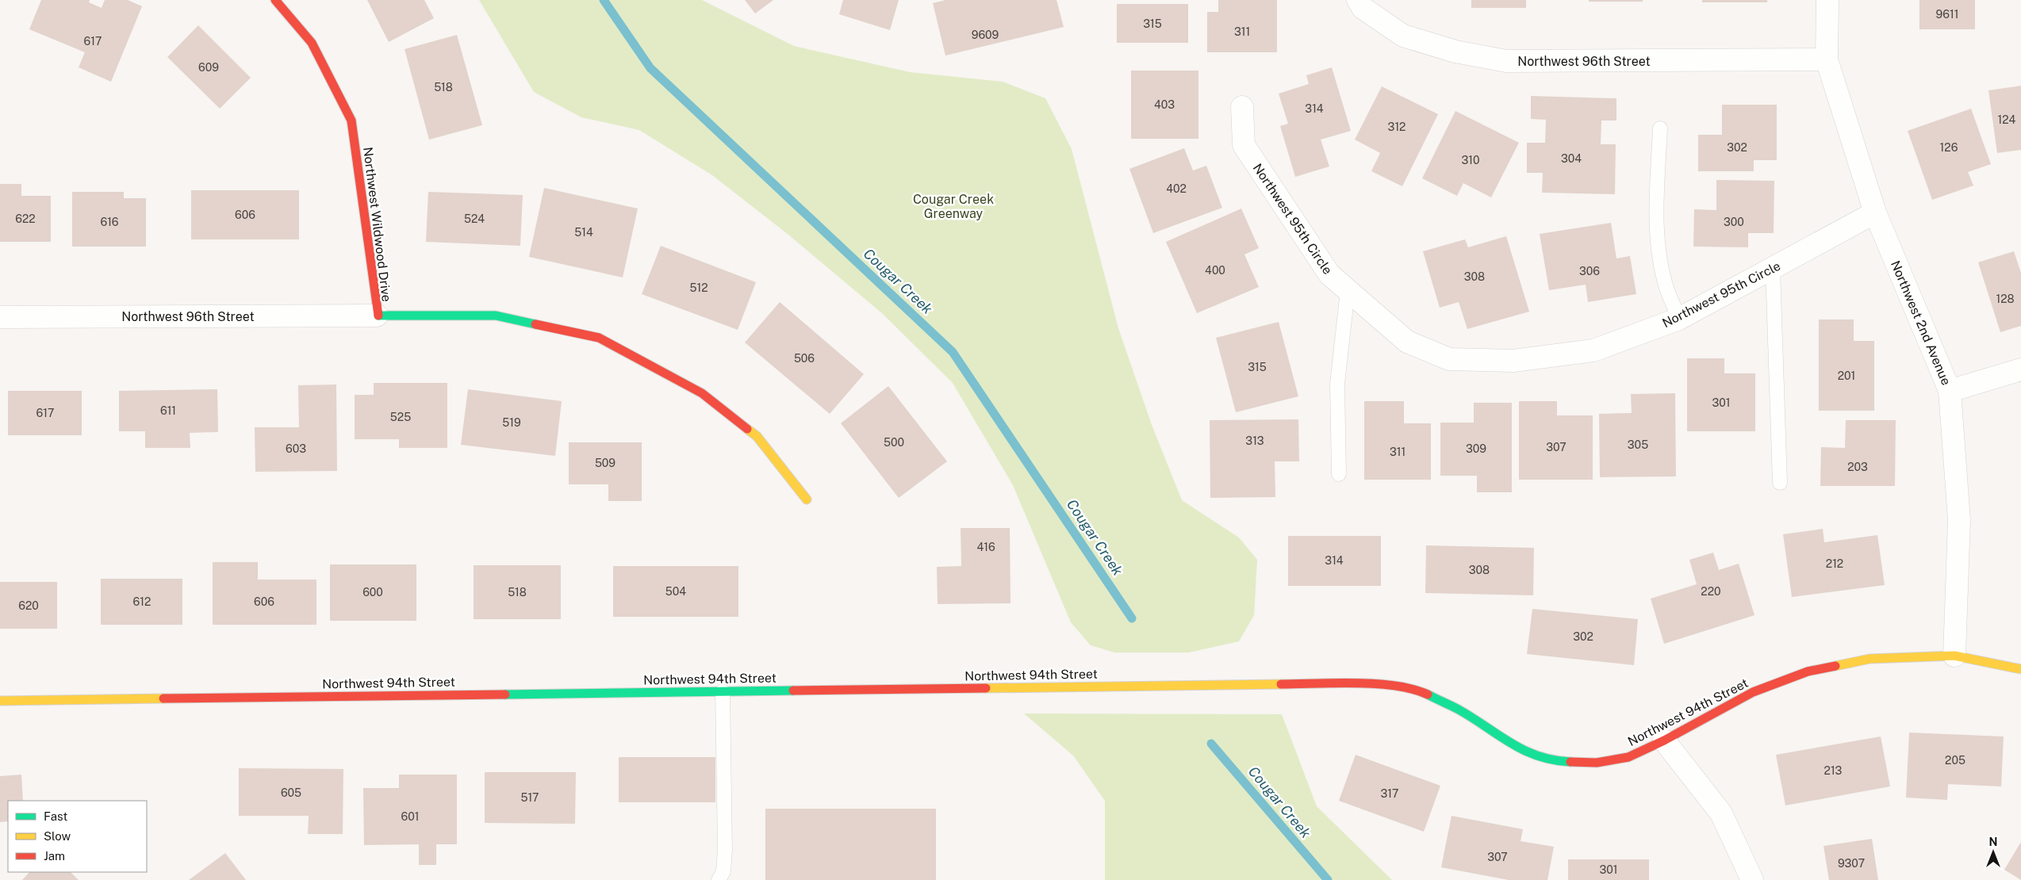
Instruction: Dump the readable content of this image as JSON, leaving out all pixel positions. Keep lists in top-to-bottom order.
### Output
{
  "streets": {
    "street": [
      "Northwest 96th Street",
      "Northwest 95th Circle",
      "Northwest Wildwood Drive",
      "Northwest 2nd Avenue",
      "Northwest 94th Street"
    ]
  },
  "crossings": [
    ["Northwest 96th Street", "Northwest Wildwood Drive"],
    ["Northwest 96th Street", "Northwest 2nd Avenue"],
    ["Northwest 95th Circle", "Northwest 2nd Avenue"],
    ["Northwest 2nd Avenue", "Northwest 94th Street"]
  ],
  "water": ["Cougar Creek"],
  "parks": ["Cougar Creek Greenway"],
  "house_numbers": [
    "9611",
    "315",
    "311",
    "9609",
    "617",
    "609",
    "518",
    "403",
    "314",
    "124",
    "312",
    "302",
    "126",
    "304",
    "310",
    "402",
    "606",
    "622",
    "524",
    "616",
    "300",
    "514",
    "400",
    "306",
    "308",
    "512",
    "128",
    "506",
    "315",
    "201",
    "301",
    "611",
    "617",
    "525",
    "519",
    "313",
    "500",
    "305",
    "307",
    "603",
    "309",
    "311",
    "509",
    "203",
    "416",
    "314",
    "212",
    "308",
    "504",
    "220",
    "600",
    "518",
    "612",
    "606",
    "620",
    "302",
    "205",
    "213",
    "605",
    "317",
    "517",
    "601",
    "307",
    "9307",
    "301"
  ],
  "legend": ["Fast", "Slow", "Jam"],
  "north": "top"
}
